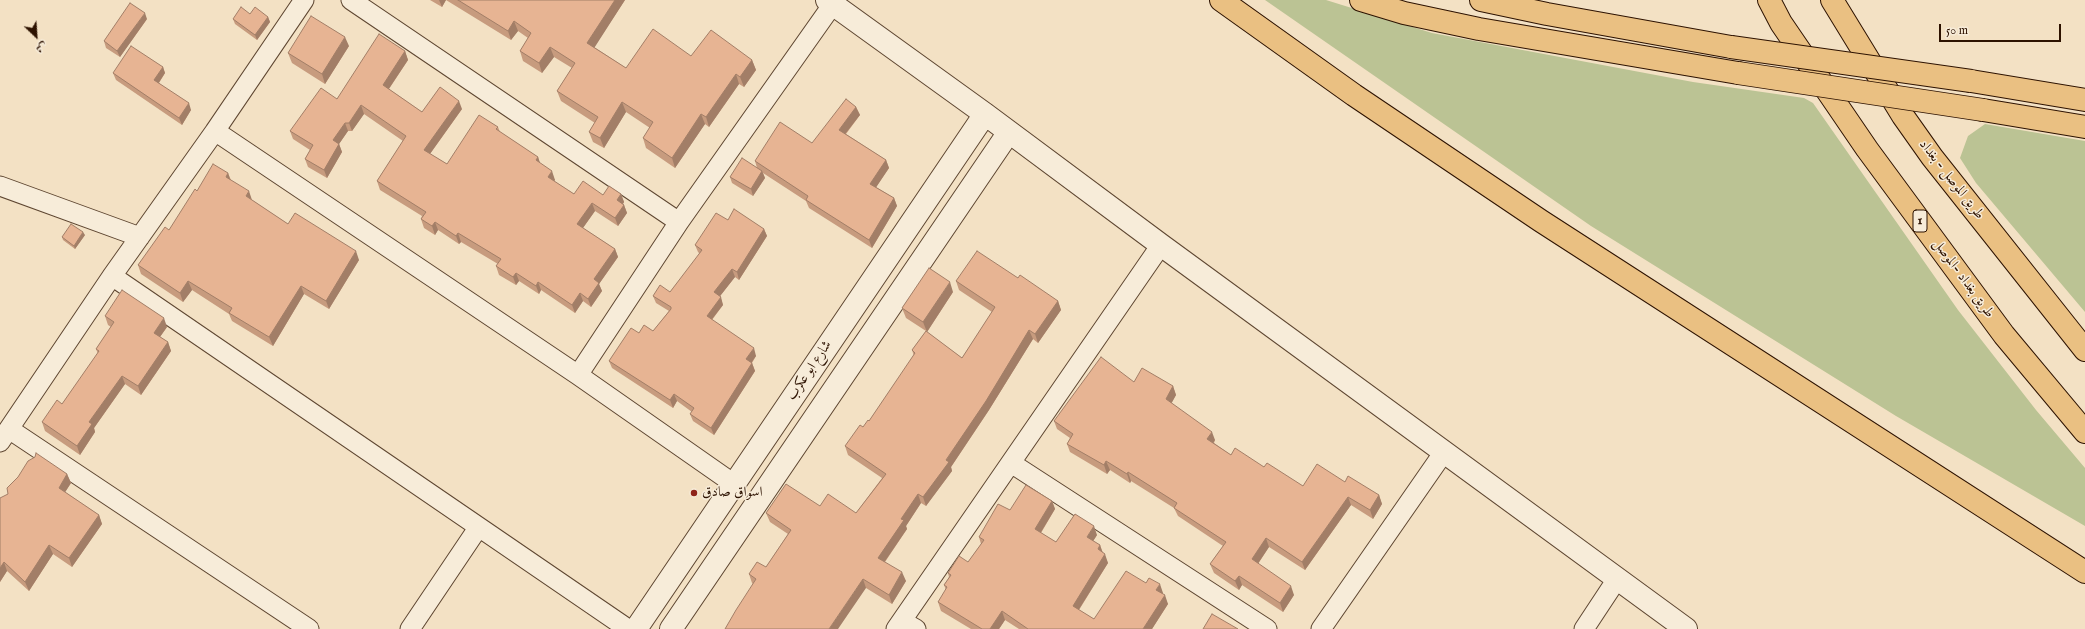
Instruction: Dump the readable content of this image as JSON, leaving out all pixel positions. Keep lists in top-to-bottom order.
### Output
{
  "streets": {
    "main road": ["طريق الموصل - بغداد", "1", "طريق بغداد -الموصل"],
    "street": ["شارع ابو عكرب"]
  },
  "places": ["اسواق صادق"],
  "scale_bar": "50 m",
  "north": "bottom right"
}
